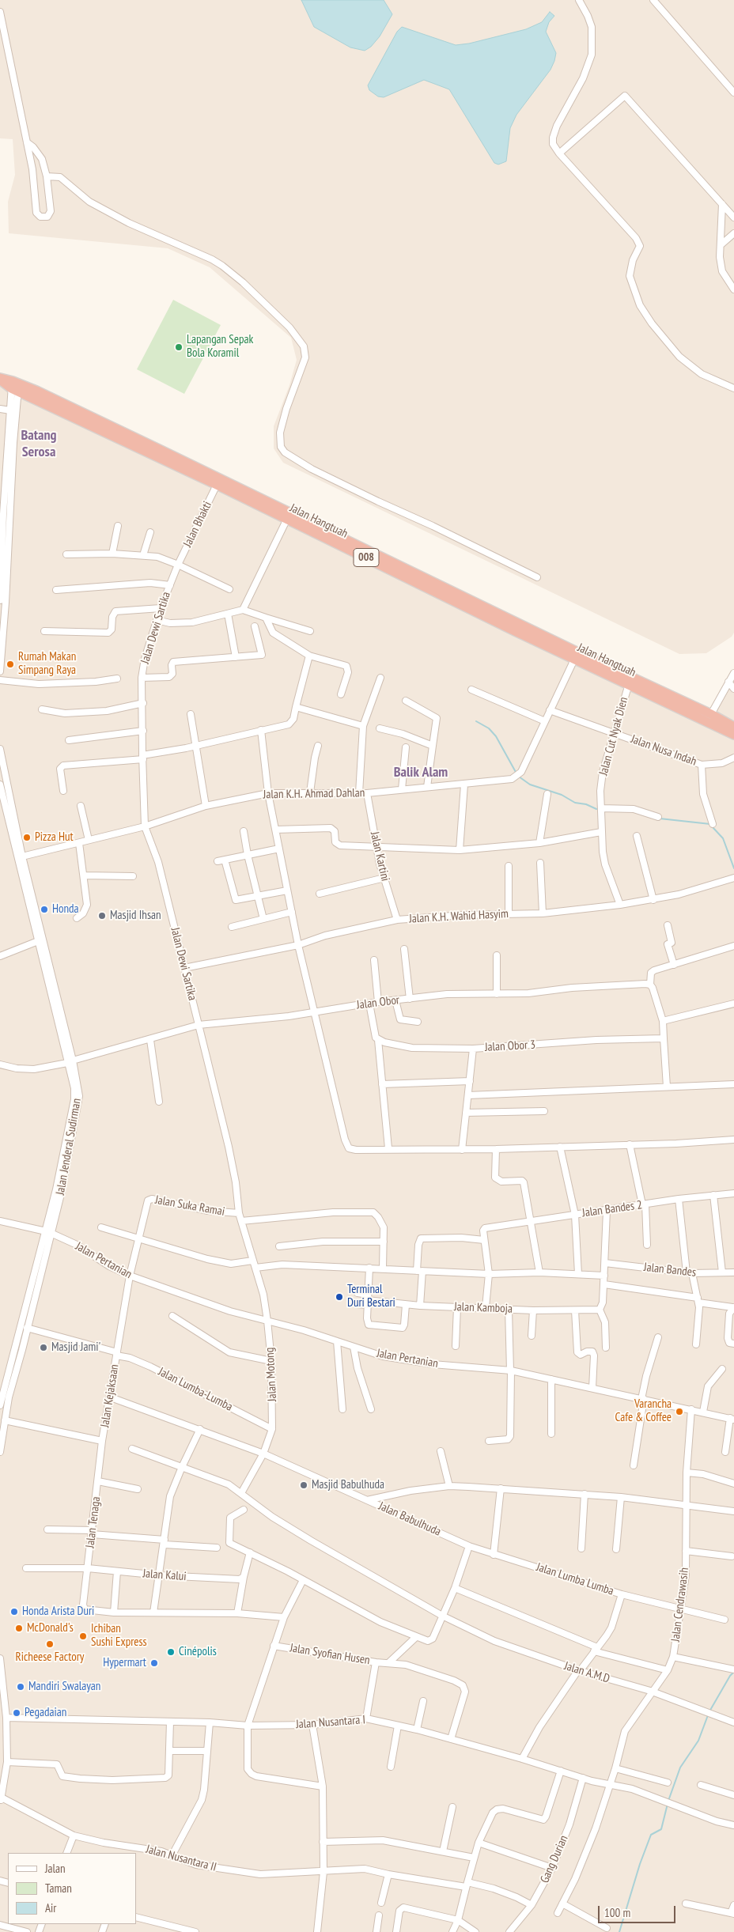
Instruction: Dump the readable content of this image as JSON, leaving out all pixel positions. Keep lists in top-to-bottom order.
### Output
{
  "streets": {
    "highway": ["Jalan Hangtuah", "008"],
    "street": [
      "Jalan Bhakti",
      "Jalan Dewi Sartika",
      "Jalan Cut Nyak Dien",
      "Jalan Nusa Indah",
      "Jalan K.H. Ahmad Dahlan",
      "Jalan Kartini",
      "Jalan K.H. Wahid Hasyim",
      "Jalan Obor",
      "Jalan Obor 3",
      "Jalan Jenderal Sudirman",
      "Jalan Suka Ramai",
      "Jalan Bandes 2",
      "Jalan Pertanian",
      "Jalan Bandes",
      "Jalan Kamboja",
      "Jalan Motong",
      "Jalan Lumba-Lumba",
      "Jalan Kejaksaan",
      "Jalan Babulhuda",
      "Jalan Tenaga",
      "Jalan Kalui",
      "Jalan Lumba Lumba",
      "Jalan Cendrawasih",
      "Jalan Syofian Husen",
      "Jalan A.M.D",
      "Jalan Nusantara I",
      "Jalan Nusantara II",
      "Gang Durian"
    ]
  },
  "crossings": [
    ["Jalan Hangtuah", "Jalan Bhakti"],
    ["Jalan Hangtuah", "Jalan Cut Nyak Dien"],
    ["Jalan Hangtuah", "Jalan K.H. Ahmad Dahlan"],
    ["Jalan Bhakti", "Jalan Dewi Sartika"],
    ["Jalan Dewi Sartika", "Jalan K.H. Ahmad Dahlan"],
    ["Jalan Dewi Sartika", "Jalan K.H. Wahid Hasyim"],
    ["Jalan Dewi Sartika", "Jalan Obor"],
    ["Jalan Dewi Sartika", "Jalan Suka Ramai"],
    ["Jalan Dewi Sartika", "Jalan Motong"],
    ["Jalan Cut Nyak Dien", "Jalan Nusa Indah"],
    ["Jalan Cut Nyak Dien", "Jalan K.H. Wahid Hasyim"],
    ["Jalan Nusa Indah", "Jalan K.H. Ahmad Dahlan"],
    ["Jalan K.H. Ahmad Dahlan", "Jalan Kartini"],
    ["Jalan K.H. Ahmad Dahlan", "Jalan Jenderal Sudirman"],
    ["Jalan Kartini", "Jalan K.H. Wahid Hasyim"],
    ["Jalan Obor", "Jalan Jenderal Sudirman"],
    ["Jalan Jenderal Sudirman", "Jalan Pertanian"],
    ["Jalan Jenderal Sudirman", "Jalan Lumba-Lumba"],
    ["Jalan Jenderal Sudirman", "Jalan Kejaksaan"],
    ["Jalan Suka Ramai", "Jalan Pertanian"],
    ["Jalan Suka Ramai", "Jalan Kejaksaan"],
    ["Jalan Pertanian", "Jalan Motong"],
    ["Jalan Pertanian", "Jalan Kejaksaan"],
    ["Jalan Pertanian", "Jalan Cendrawasih"],
    ["Jalan Motong", "Jalan Lumba-Lumba"],
    ["Jalan Motong", "Jalan Babulhuda"],
    ["Jalan Motong", "Jalan A.M.D"],
    ["Jalan Lumba-Lumba", "Jalan Kejaksaan"],
    ["Jalan Kejaksaan", "Jalan Tenaga"],
    ["Jalan Babulhuda", "Jalan Lumba Lumba"],
    ["Jalan Tenaga", "Jalan Kalui"],
    ["Jalan Lumba Lumba", "Jalan Cendrawasih"],
    ["Jalan Cendrawasih", "Jalan A.M.D"],
    ["Jalan Cendrawasih", "Jalan Nusantara I"],
    ["Jalan Syofian Husen", "Jalan Nusantara I"],
    ["Jalan Nusantara I", "Gang Durian"],
    ["Jalan Nusantara II", "Gang Durian"]
  ],
  "districts": ["Batang Serosa", "Balik Alam"],
  "places": [
    "Lapangan Sepak Bola Koramil",
    "Rumah Makan Simpang Raya",
    "Pizza Hut",
    "Honda",
    "Masjid Ihsan",
    "Terminal Duri Bestari",
    "Masjid Jami'",
    "Varancha Cafe & Coffee",
    "Masjid Babulhuda",
    "Honda Arista Duri",
    "McDonald's",
    "Ichiban Sushi Express",
    "Richeese Factory",
    "Cinépolis",
    "Hypermart",
    "Mandiri Swalayan",
    "Pegadaian"
  ],
  "legend": ["Jalan", "Taman", "Air"],
  "scale_bar": "100 m"
}
